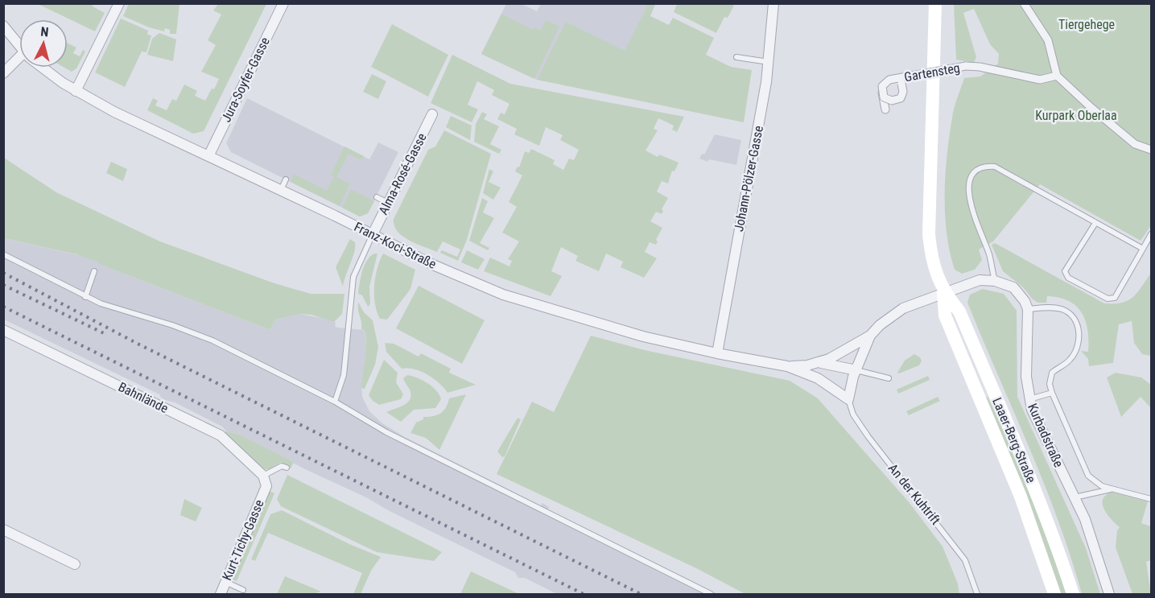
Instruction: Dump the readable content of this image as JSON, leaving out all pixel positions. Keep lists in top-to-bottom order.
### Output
{
  "streets": {
    "main road": ["Laaer-Berg-Straße"],
    "street": [
      "Gartensteg",
      "Jura-Soyfer-Gasse",
      "Alma-Rosé-Gasse",
      "Johann-Pölzer-Gasse",
      "Franz-Koci-Straße",
      "Bahnlände",
      "Kurbadstraße",
      "Kurt-Tichy-Gasse"
    ],
    "lane": ["An der Kuhtrift"]
  },
  "crossings": [
    ["Jura-Soyfer-Gasse", "Franz-Koci-Straße"],
    ["Alma-Rosé-Gasse", "Franz-Koci-Straße"],
    ["Johann-Pölzer-Gasse", "Franz-Koci-Straße"],
    ["Franz-Koci-Straße", "Laaer-Berg-Straße"],
    ["Franz-Koci-Straße", "An der Kuhtrift"],
    ["Bahnlände", "Kurt-Tichy-Gasse"]
  ],
  "parks": ["Tiergehege", "Kurpark Oberlaa"],
  "north": "top"
}
